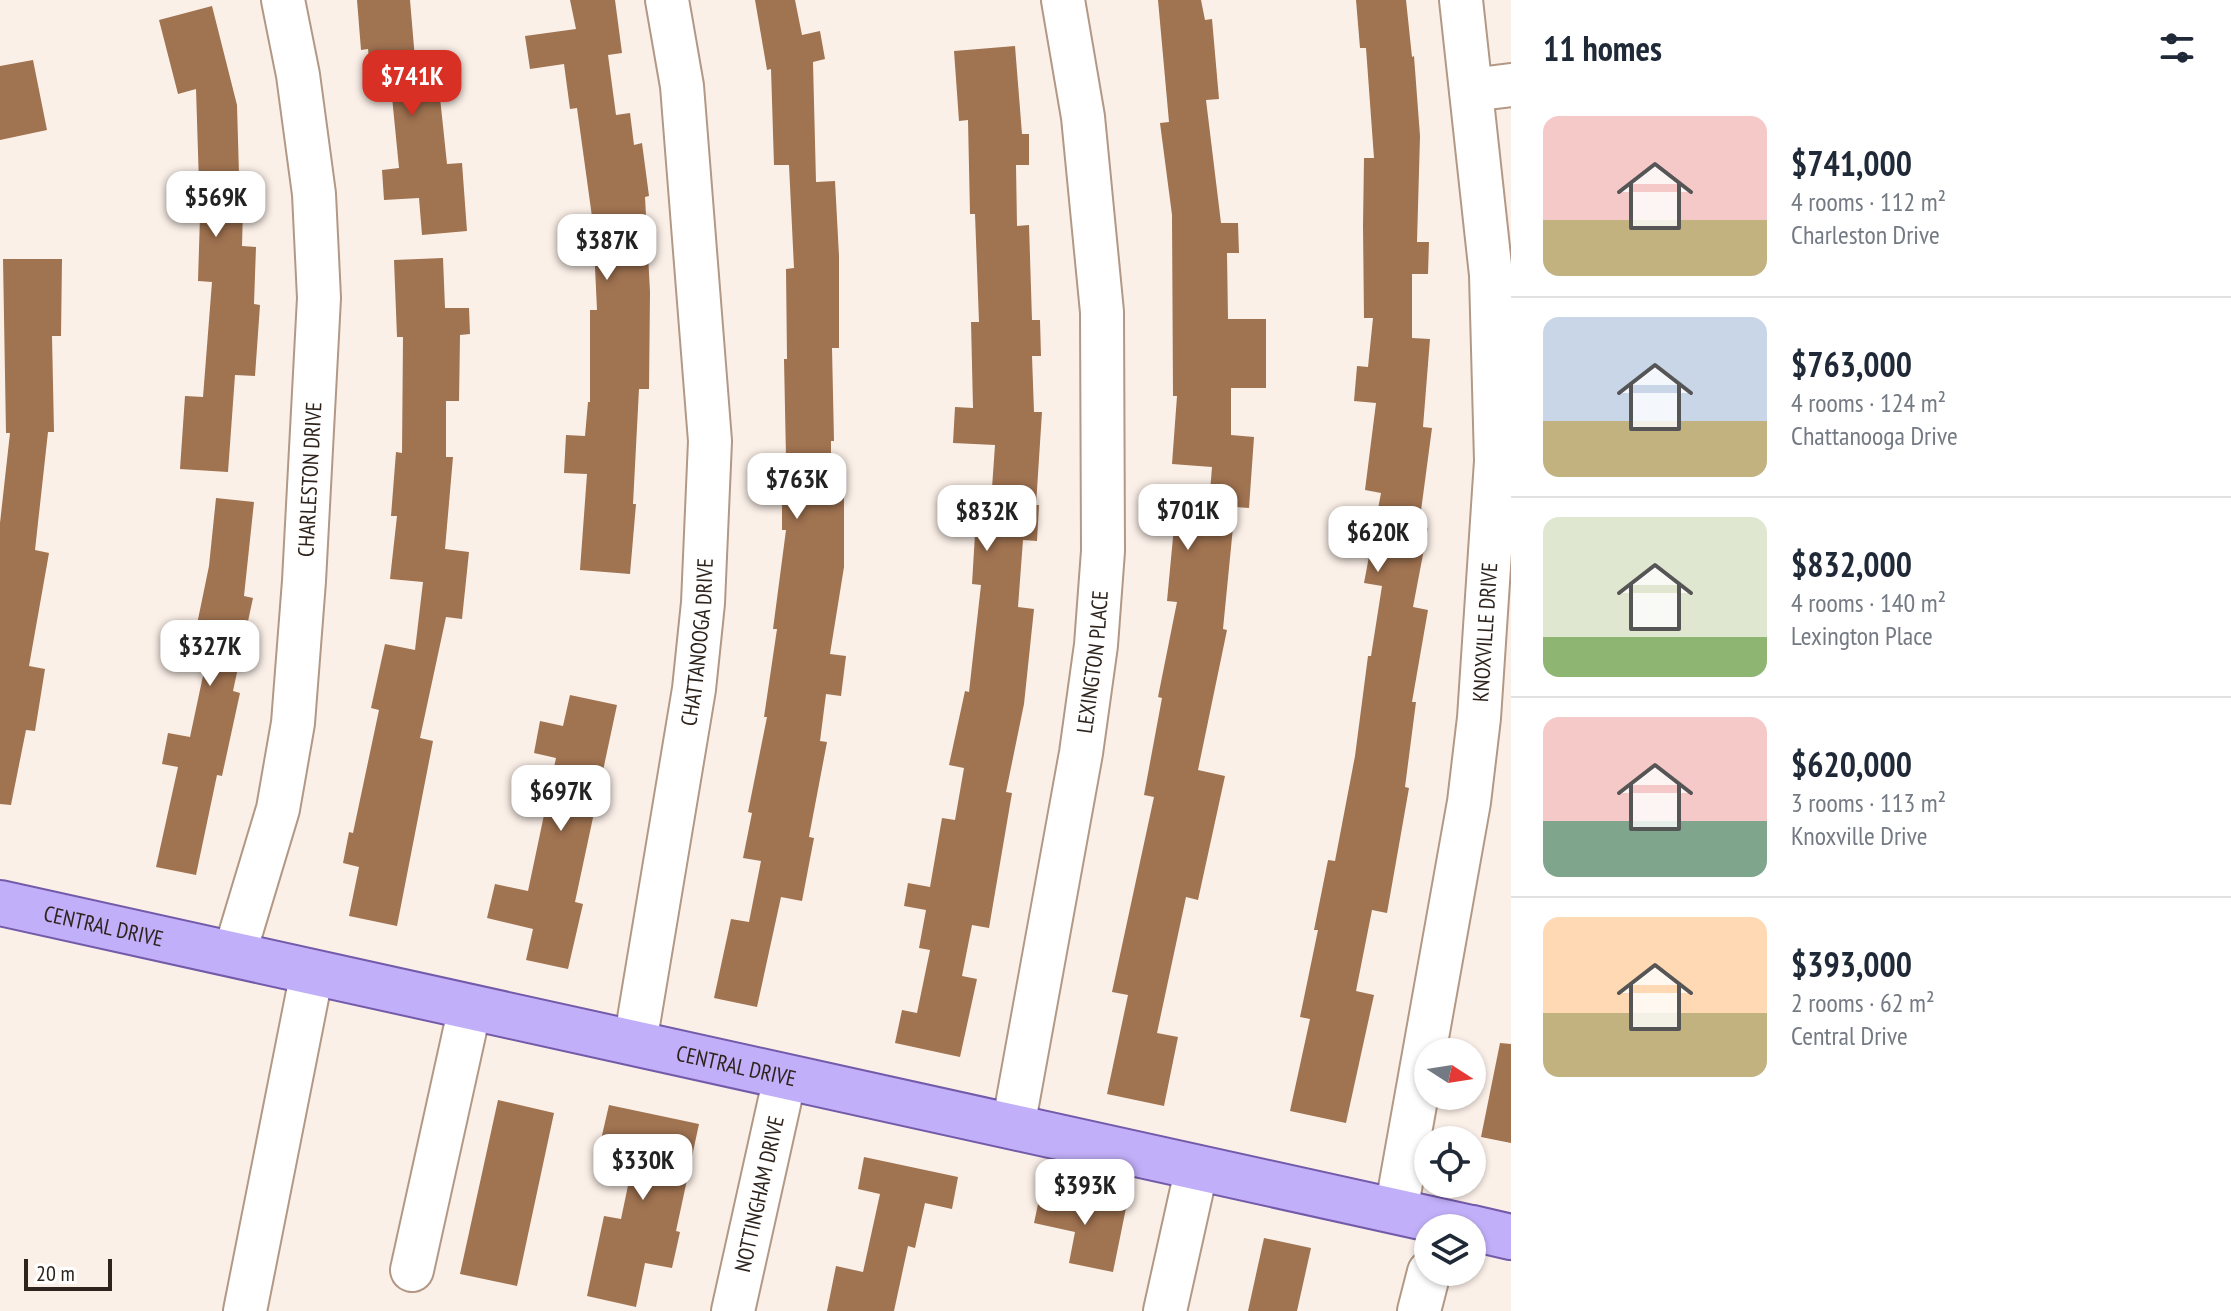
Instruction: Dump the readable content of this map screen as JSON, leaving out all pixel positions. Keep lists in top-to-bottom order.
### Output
{
  "streets": {
    "main road": ["CENTRAL DRIVE"],
    "street": [
      "CHARLESTON DRIVE",
      "KNOXVILLE DRIVE",
      "CHATTANOOGA DRIVE",
      "LEXINGTON PLACE",
      "NOTTINGHAM DRIVE"
    ]
  },
  "crossings": [
    ["CHARLESTON DRIVE", "CENTRAL DRIVE"],
    ["KNOXVILLE DRIVE", "CENTRAL DRIVE"],
    ["CHATTANOOGA DRIVE", "CENTRAL DRIVE"],
    ["LEXINGTON PLACE", "CENTRAL DRIVE"],
    ["CENTRAL DRIVE", "NOTTINGHAM DRIVE"]
  ],
  "scale_bar": "20 m",
  "north": "right",
  "page": {
    "heading": "11 homes",
    "price": [
      "$741K",
      "$569K",
      "$387K",
      "$763K",
      "$701K",
      "$832K",
      "$620K",
      "$327K",
      "$697K",
      "$330K",
      "$393K"
    ],
    "list": [
      {
        "name": "$741,000",
        "note": "4 rooms · 112 m² · Charleston Drive"
      },
      {
        "name": "$763,000",
        "note": "4 rooms · 124 m² · Chattanooga Drive"
      },
      {
        "name": "$832,000",
        "note": "4 rooms · 140 m² · Lexington Place"
      },
      {
        "name": "$620,000",
        "note": "3 rooms · 113 m² · Knoxville Drive"
      },
      {
        "name": "$393,000",
        "note": "2 rooms · 62 m² · Central Drive"
      }
    ],
    "scale": "20 m"
  }
}
